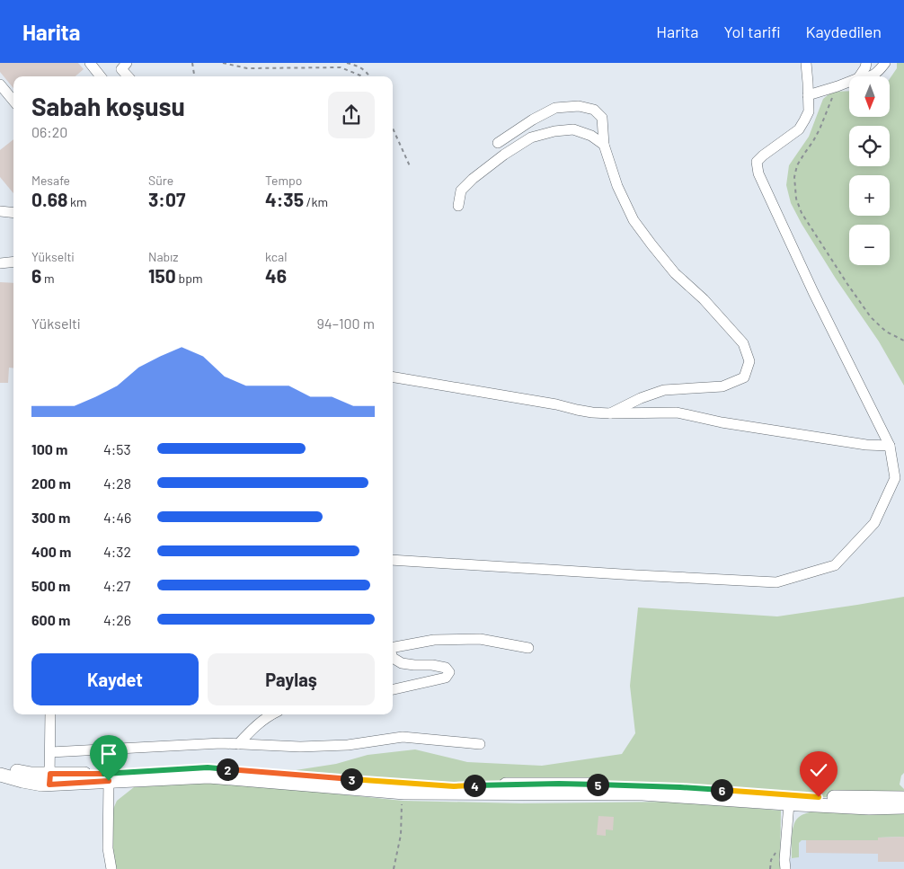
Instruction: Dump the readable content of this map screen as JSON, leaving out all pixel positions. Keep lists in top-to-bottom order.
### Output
{
  "north": "bottom",
  "page": {
    "header": "Harita",
    "nav": ["Harita", "Yol tarifi", "Kaydedilen"],
    "map_buttons": ["+", "−"],
    "heading": ["Sabah koşusu", "06:20"],
    "stats": [
      ["Mesafe", "0.68 km"],
      ["Süre", "3:07"],
      ["Tempo", "4:35 /km"],
      ["Yükselti", "6 m"],
      ["Nabız", "150 bpm"],
      ["kcal", "46"]
    ],
    "chart": ["Yükselti", "94–100 m"],
    "list": [
      {
        "name": "100 m",
        "note": "4:53"
      },
      {
        "name": "200 m",
        "note": "4:28"
      },
      {
        "name": "300 m",
        "note": "4:46"
      },
      {
        "name": "400 m",
        "note": "4:32"
      },
      {
        "name": "500 m",
        "note": "4:27"
      },
      {
        "name": "600 m",
        "note": "4:26"
      }
    ],
    "buttons": ["Kaydet", "Paylaş"],
    "pins": [
      "2",
      "3",
      "5",
      "4",
      "6"
    ]
  }
}
